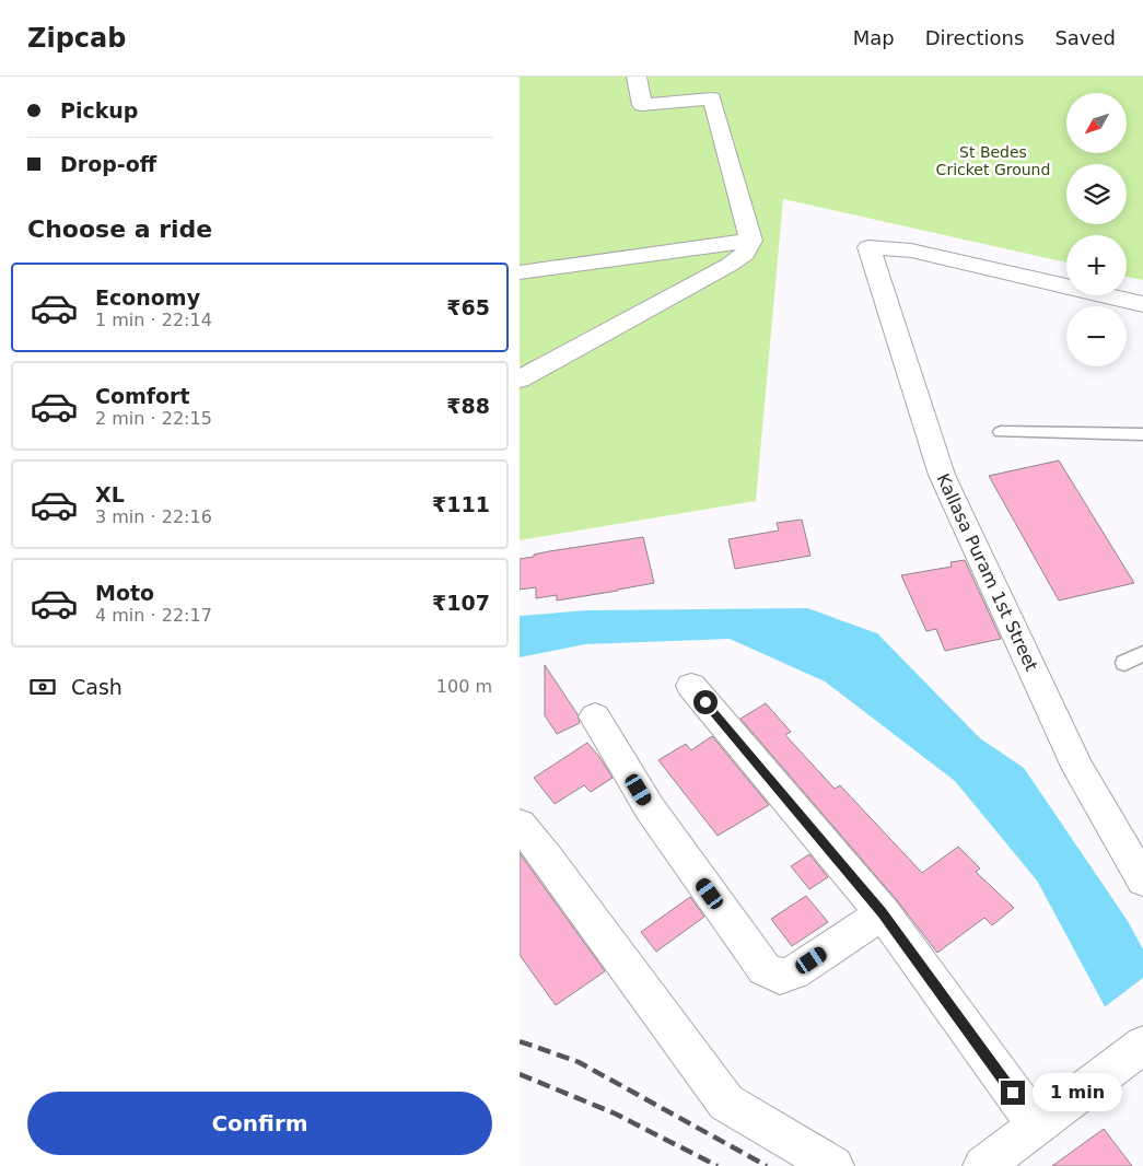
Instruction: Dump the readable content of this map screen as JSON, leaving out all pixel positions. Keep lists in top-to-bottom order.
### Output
{
  "streets": {
    "street": ["Kallasa Puram 1st Street"]
  },
  "parks": ["St Bedes Cricket Ground"],
  "north": "bottom left",
  "page": {
    "header": "Zipcab",
    "nav": ["Map", "Directions", "Saved"],
    "banner": ["Pickup", "Drop-off"],
    "map_buttons": ["+", "−"],
    "heading": "Choose a ride",
    "list": [
      {
        "name": "Economy",
        "note": "1 min · 22:14",
        "value": "₹65"
      },
      {
        "name": "Comfort",
        "note": "2 min · 22:15",
        "value": "₹88"
      },
      {
        "name": "XL",
        "note": "3 min · 22:16",
        "value": "₹111"
      },
      {
        "name": "Moto",
        "note": "4 min · 22:17",
        "value": "₹107"
      }
    ],
    "pay": ["Cash", "100 m"],
    "bubble": "1 min",
    "buttons": "Confirm"
  }
}
